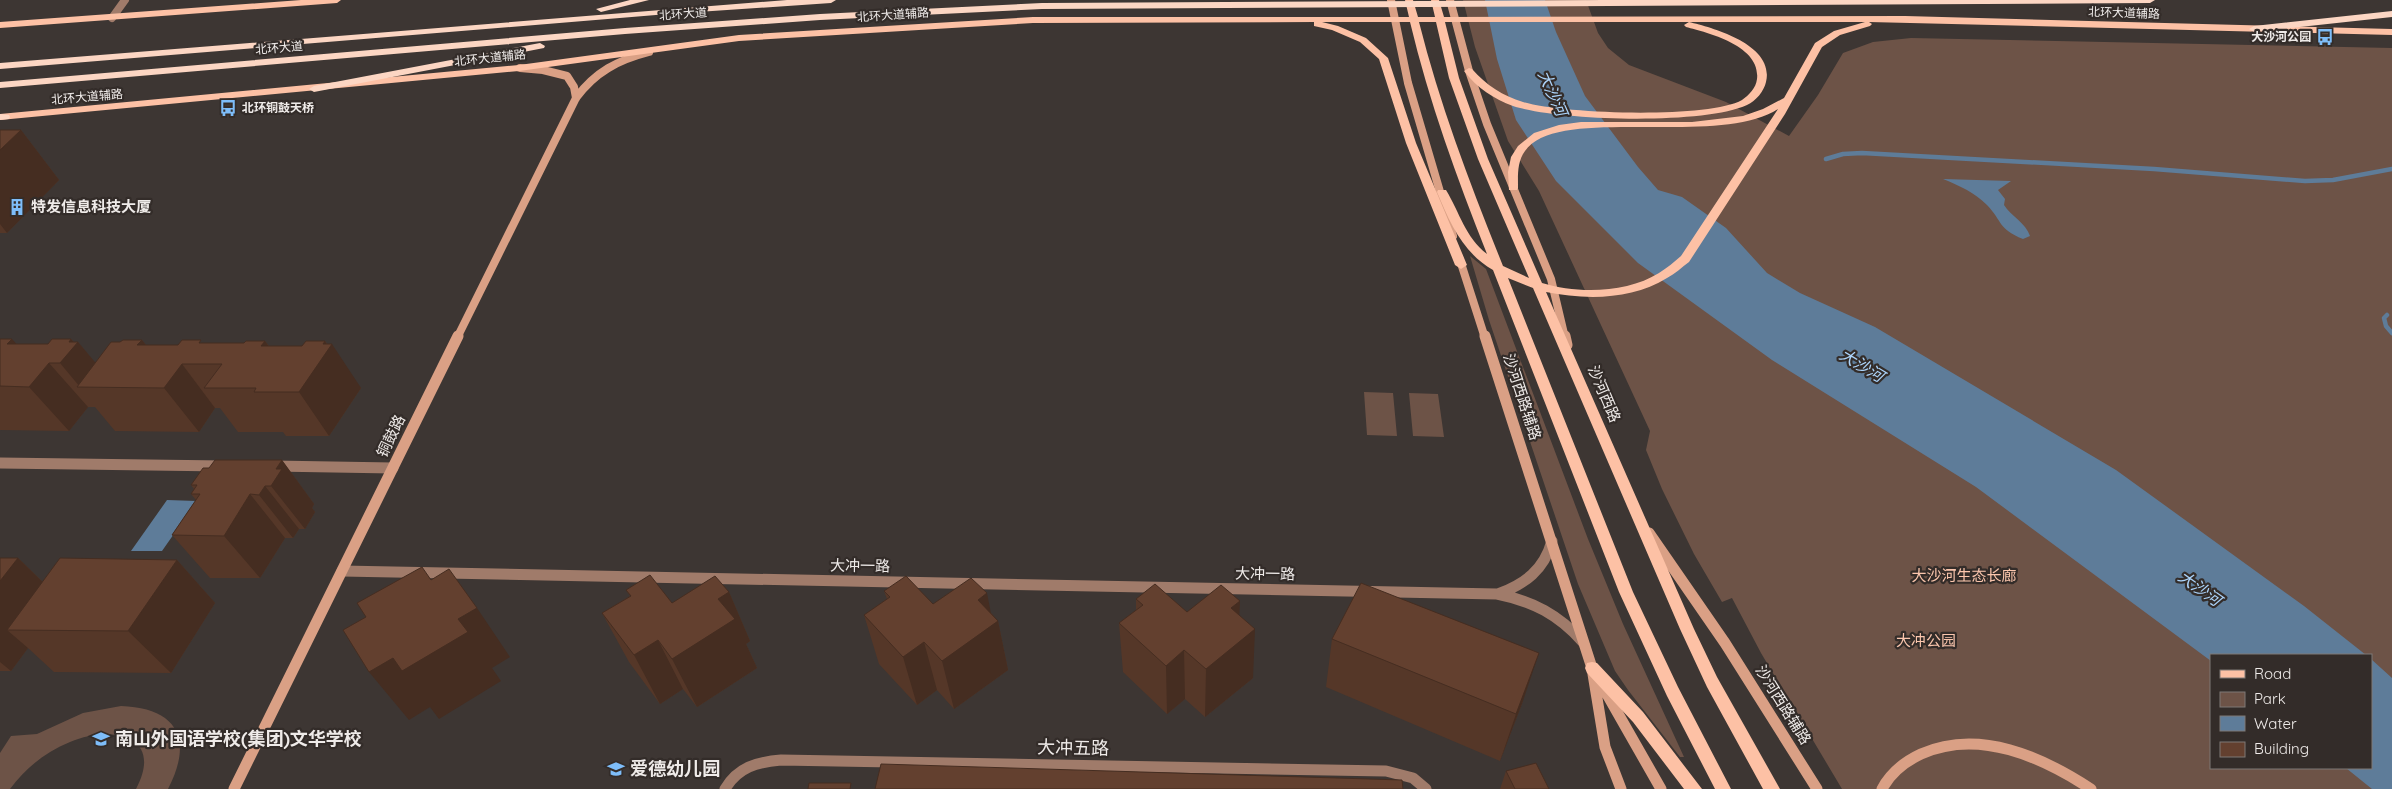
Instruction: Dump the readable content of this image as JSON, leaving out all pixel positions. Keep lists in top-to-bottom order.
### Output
{
  "streets": {
    "highway": ["北环大道"],
    "main road": [
      "北环大道辅路",
      "沙河西路",
      "沙河西路辅路",
      "铜鼓路"
    ],
    "street": ["大冲一路", "大冲五路"]
  },
  "crossings": [
    ["北环大道辅路", "铜鼓路"],
    ["沙河西路", "沙河西路辅路"],
    ["沙河西路辅路", "大冲一路"],
    ["铜鼓路", "大冲一路"]
  ],
  "water": ["大沙河"],
  "parks": ["大沙河生态长廊", "大冲公园"],
  "places": {
    "bus stop": ["大沙河公园", "北环铜鼓天桥"],
    "building": ["特发信息科技大厦"],
    "school or university": ["南山外国语学校(集团)文华学校", "爱德幼儿园"]
  },
  "legend": [
    "Road",
    "Park",
    "Water",
    "Building"
  ]
}
